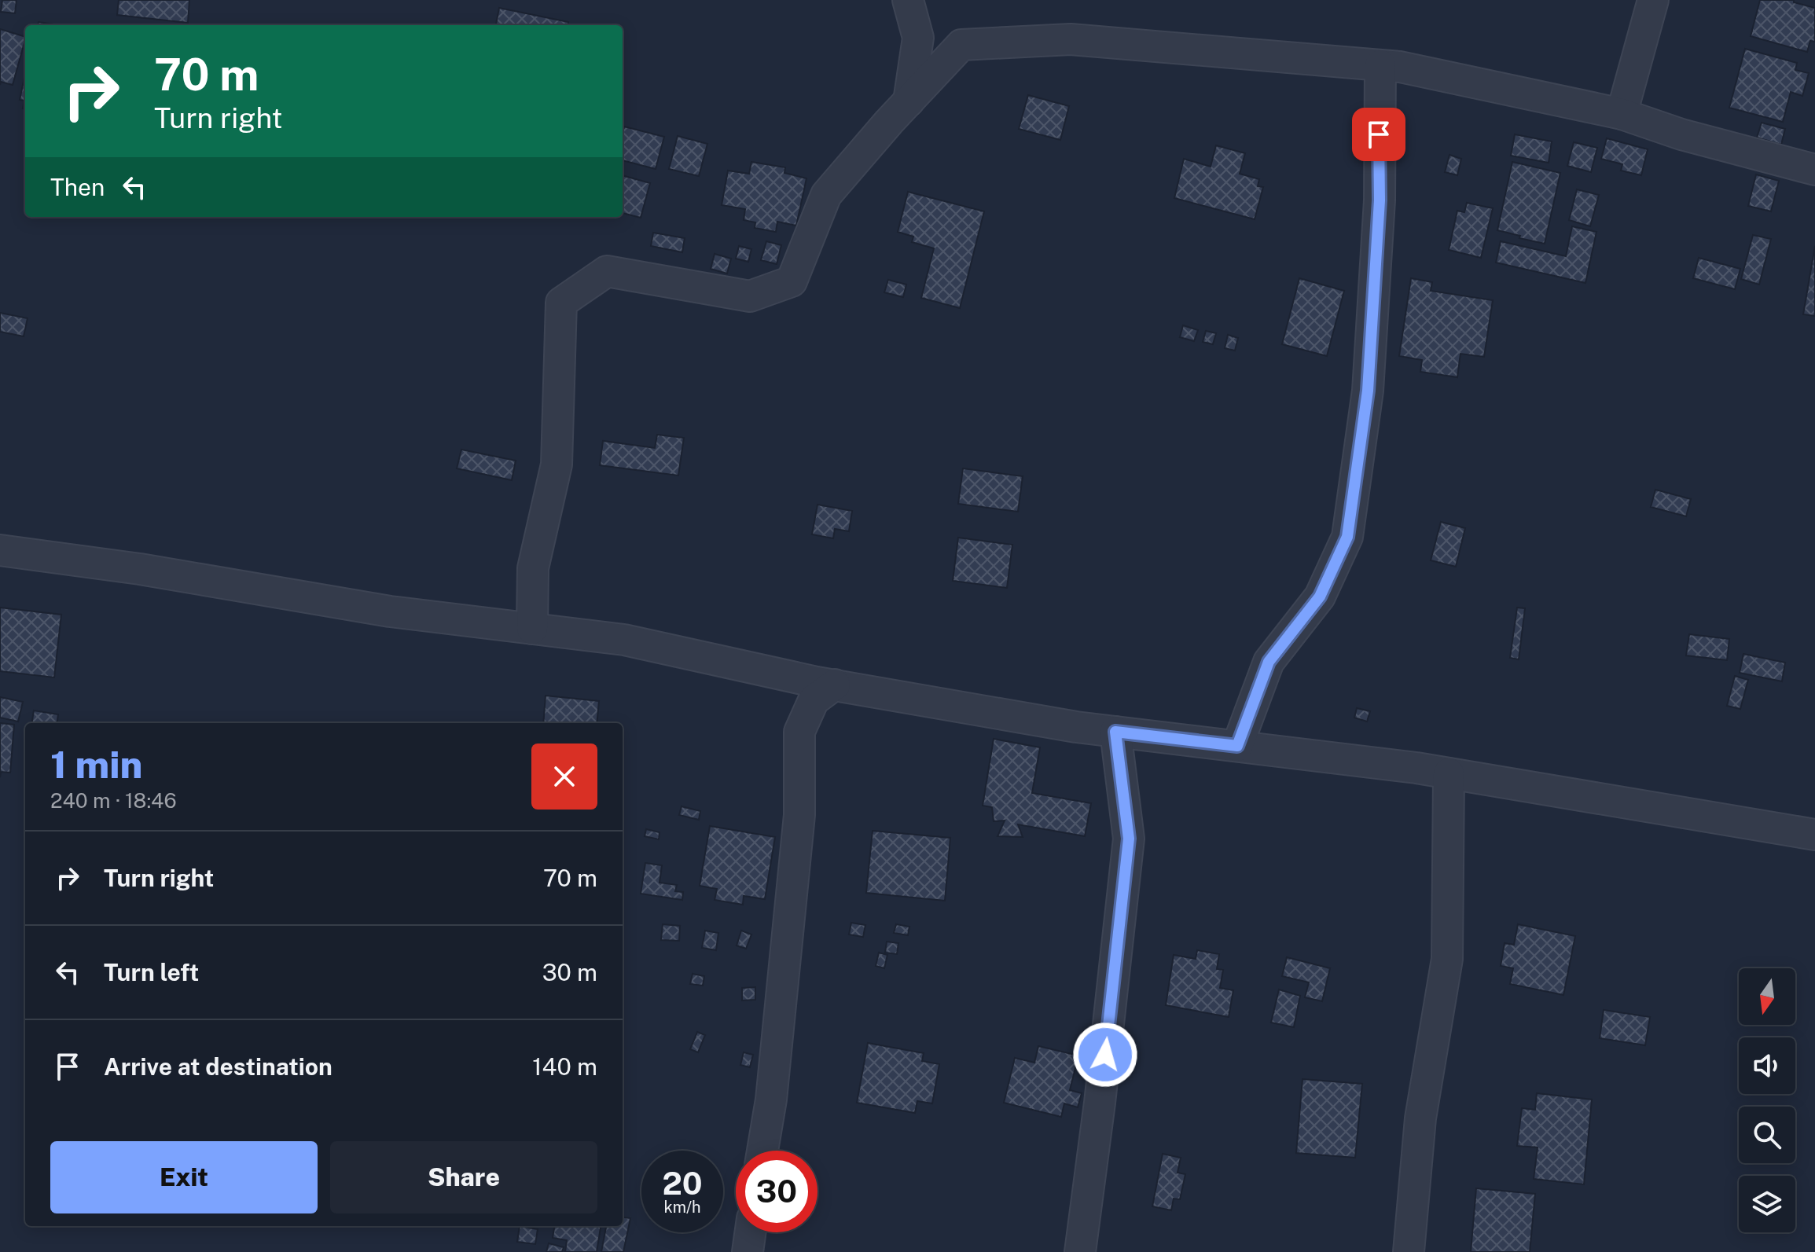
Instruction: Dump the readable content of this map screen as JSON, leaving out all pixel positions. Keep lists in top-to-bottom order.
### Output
{
  "north": "bottom",
  "page": {
    "turn": ["70 m", "Turn right"],
    "then": "Then",
    "heading": ["1 min", "240 m · 18:46"],
    "list": [
      {
        "name": "Turn right",
        "value": "70 m"
      },
      {
        "name": "Turn left",
        "value": "30 m"
      },
      {
        "name": "Arrive at destination",
        "value": "140 m"
      }
    ],
    "buttons": ["Exit", "Share"],
    "speed": "20 km/h",
    "limit": "30"
  }
}
